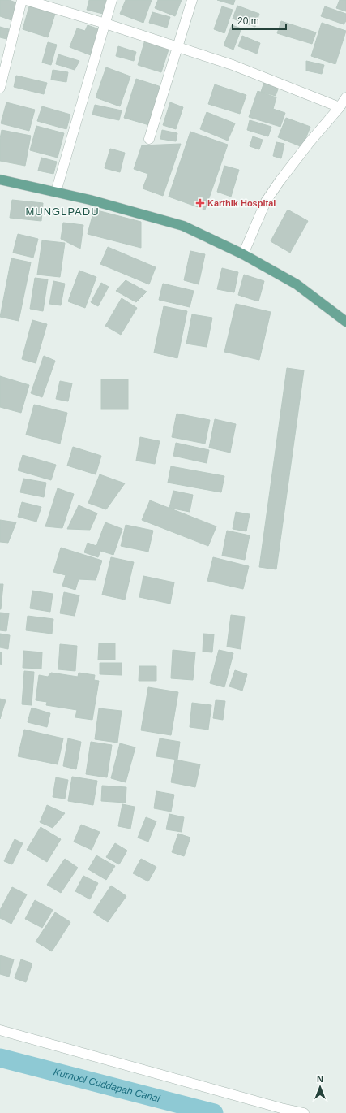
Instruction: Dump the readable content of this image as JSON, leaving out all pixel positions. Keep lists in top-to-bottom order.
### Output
{
  "districts": ["MUNGLPADU"],
  "water": ["Kurnool Cuddapah Canal"],
  "places": {
    "health": ["Karthik Hospital"]
  },
  "scale_bar": "20 m",
  "north": "top"
}
